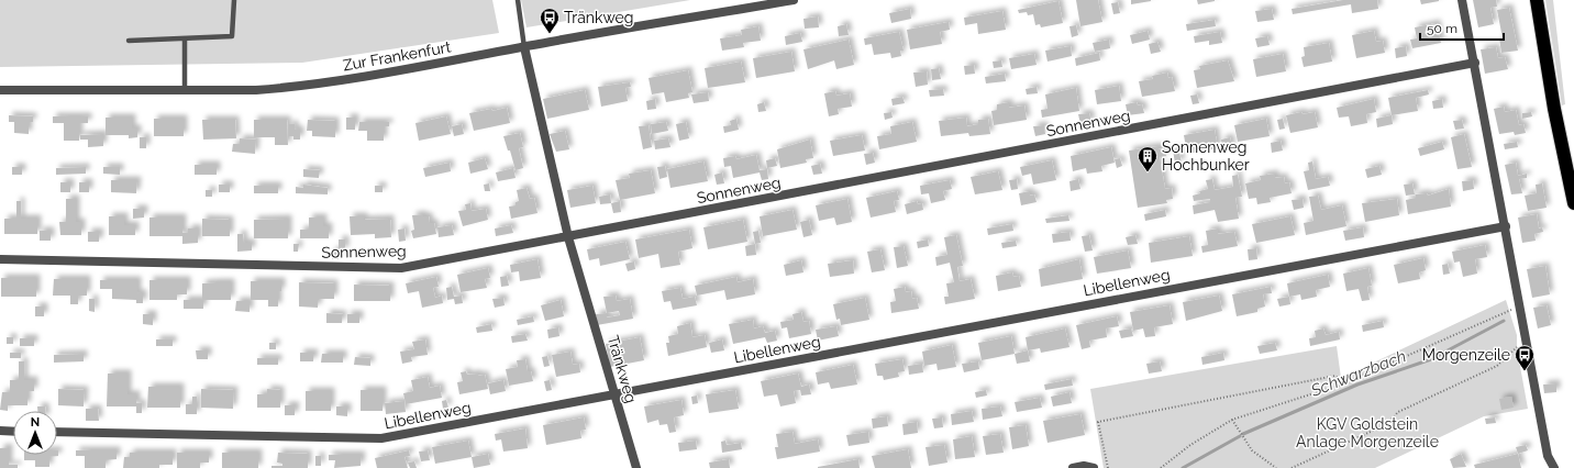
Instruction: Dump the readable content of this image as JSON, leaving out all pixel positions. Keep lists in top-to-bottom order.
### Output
{
  "streets": {
    "street": [
      "Zur Frankenfurt",
      "Sonnenweg",
      "Libellenweg",
      "Tränkweg"
    ]
  },
  "crossings": [
    ["Zur Frankenfurt", "Tränkweg"],
    ["Sonnenweg", "Tränkweg"],
    ["Libellenweg", "Tränkweg"]
  ],
  "water": ["Schwarzbach"],
  "parks": ["KGV Goldstein Anlage Morgenzeile"],
  "places": {
    "bus stop": ["Tränkweg", "Morgenzeile"],
    "building": ["Sonnenweg Hochbunker"]
  },
  "scale_bar": "50 m",
  "north": "top"
}
